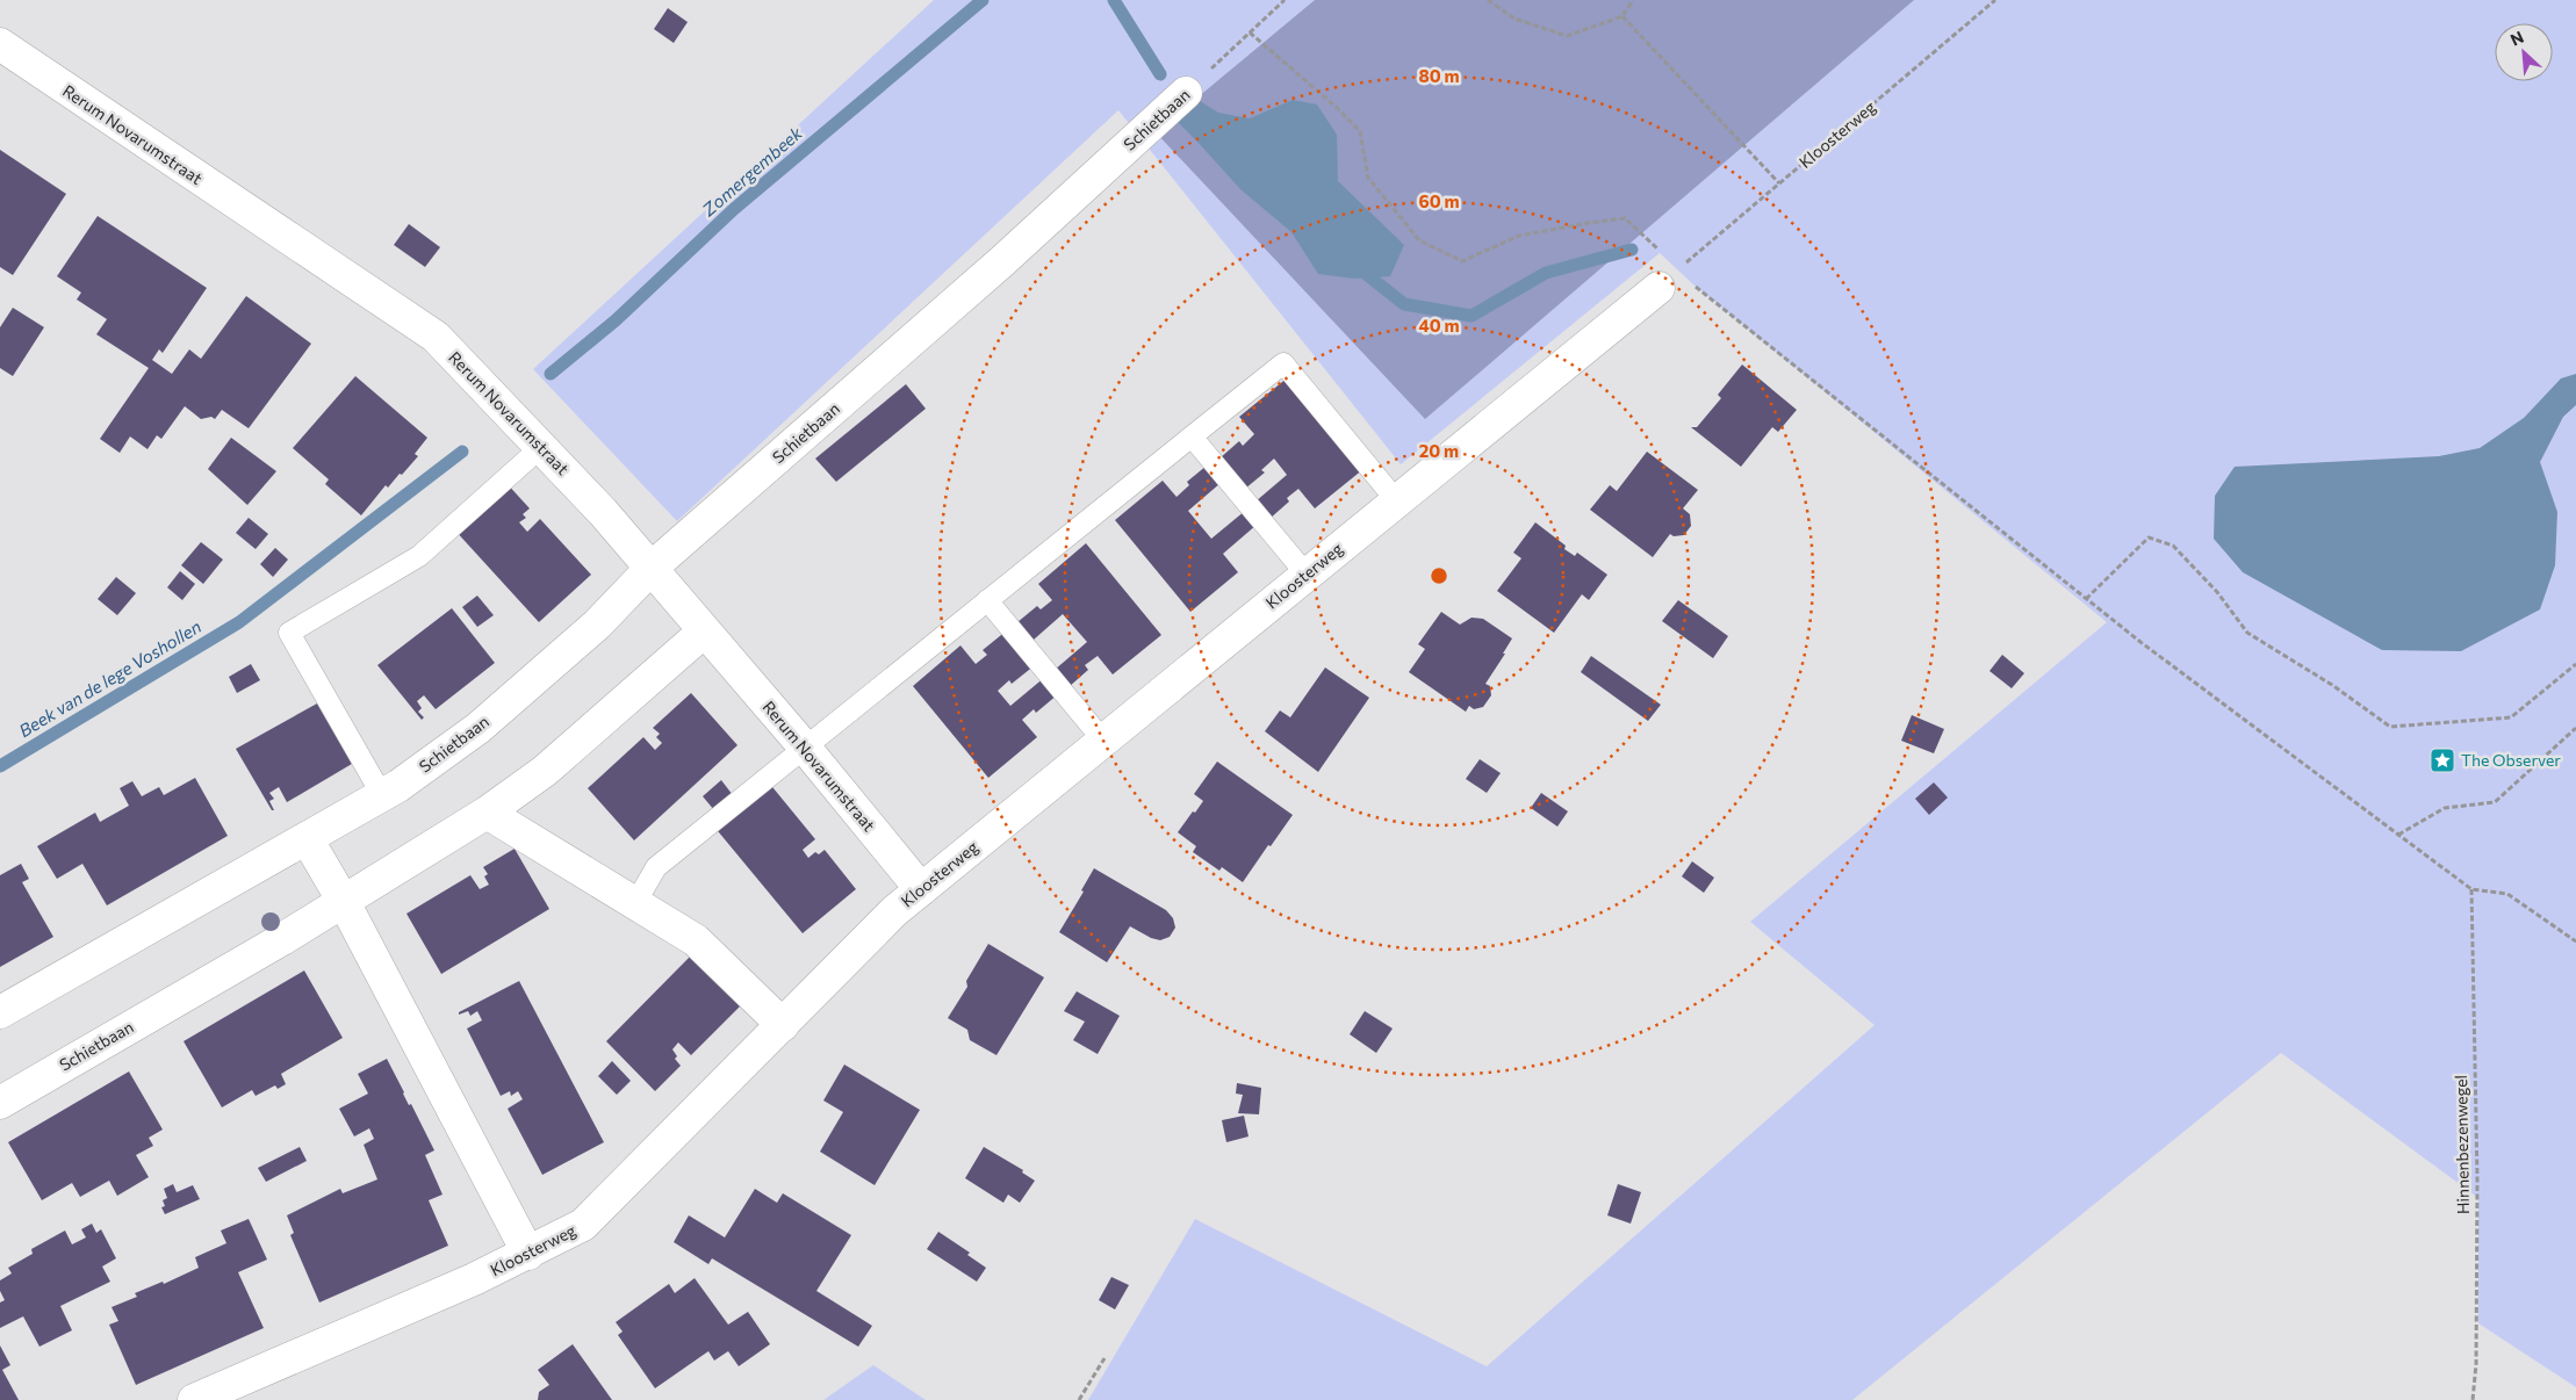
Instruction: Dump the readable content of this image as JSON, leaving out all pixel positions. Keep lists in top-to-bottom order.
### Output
{
  "streets": {
    "street": ["Schietbaan", "Rerum Novarumstraat", "Kloosterweg"],
    "path": ["Hinnenbezenwegel"]
  },
  "crossings": [
    ["Schietbaan", "Rerum Novarumstraat"],
    ["Rerum Novarumstraat", "Kloosterweg"]
  ],
  "water": ["Zomergembeek", "Beek van de lege Voshollen"],
  "places": {
    "place": ["The Observer"]
  },
  "north": "top left",
  "rings": [
    "80 m",
    "60 m",
    "40 m",
    "20 m"
  ]
}
